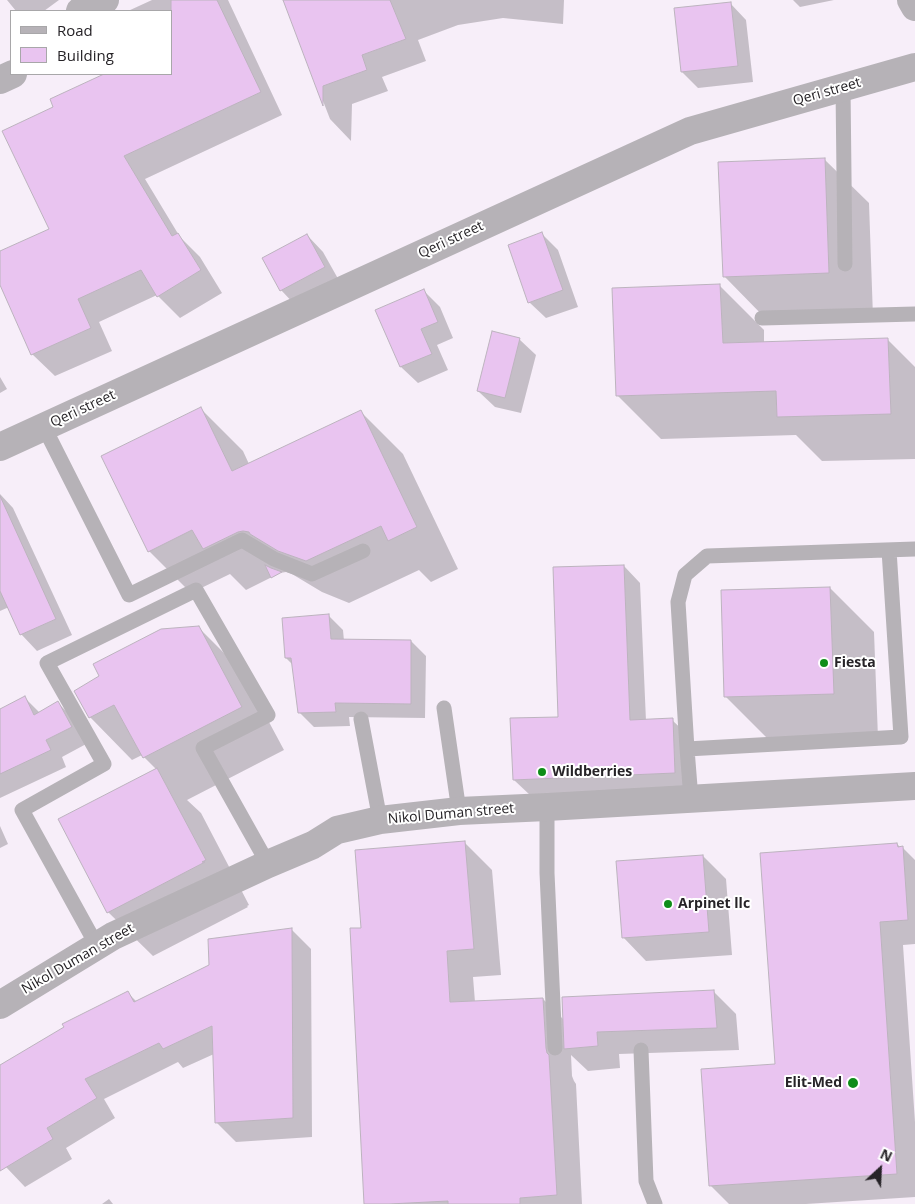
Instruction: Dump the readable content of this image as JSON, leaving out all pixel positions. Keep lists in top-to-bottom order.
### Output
{
  "streets": {
    "street": ["Qeri street", "Nikol Duman street"]
  },
  "places": [
    "Fiesta",
    "Wildberries",
    "Arpinet llc",
    "Elit-Med"
  ],
  "legend": ["Road", "Building"],
  "north": "top right"
}
